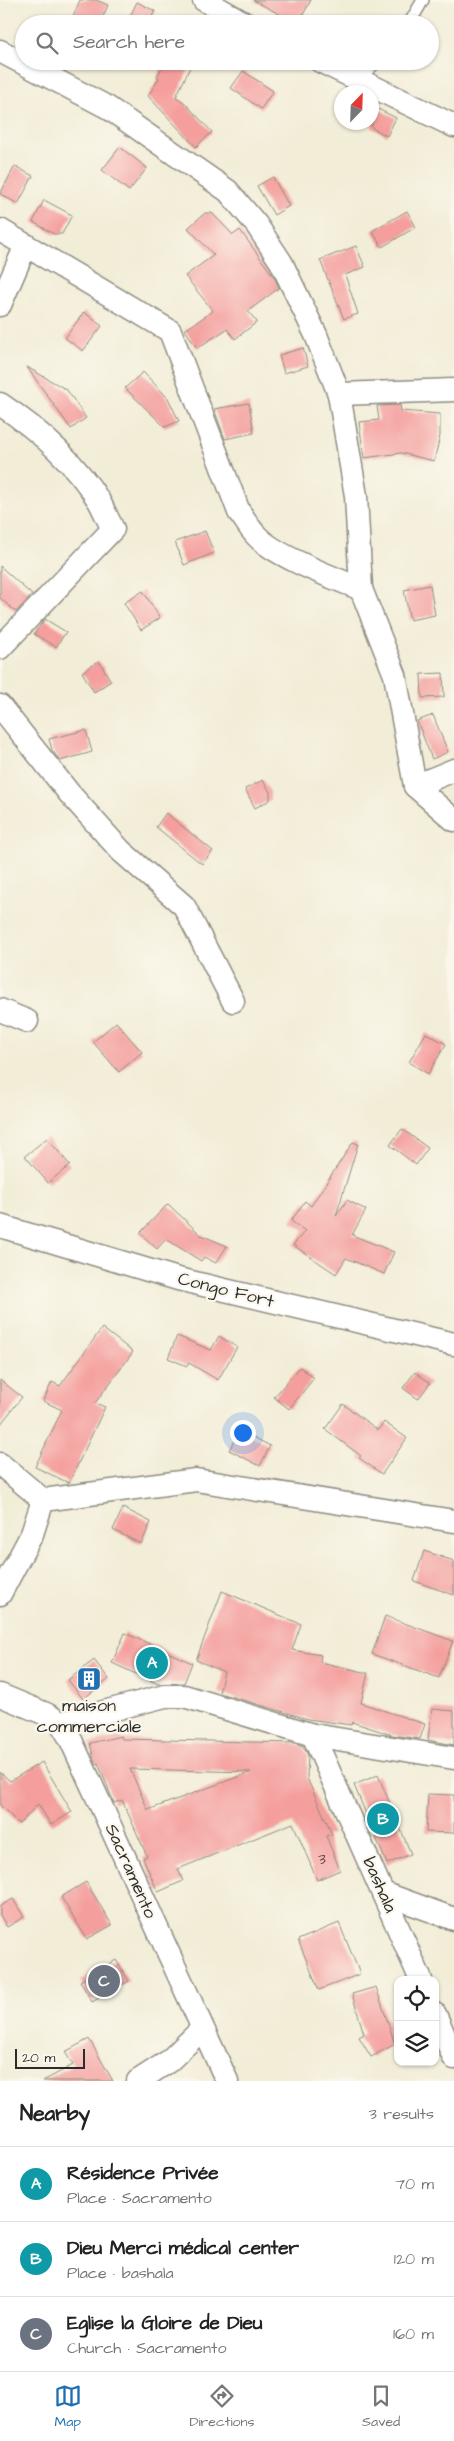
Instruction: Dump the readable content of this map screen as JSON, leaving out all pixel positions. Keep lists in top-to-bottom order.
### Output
{
  "streets": {
    "street": ["Congo Fort", "Sacramento", "bashala"]
  },
  "places": {
    "building": ["maison commerciale"]
  },
  "house_numbers": ["3"],
  "scale_bar": "20 m",
  "north": "top right",
  "page": {
    "search": "Search here",
    "pins": ["A", "B", "C"],
    "scale": "20 m",
    "heading": ["Nearby", "3 results"],
    "list": [
      {
        "mark": "A",
        "name": "Résidence Privée",
        "note": "Place · Sacramento",
        "value": "70 m"
      },
      {
        "mark": "B",
        "name": "Dieu Merci médical center",
        "note": "Place · bashala",
        "value": "120 m"
      },
      {
        "mark": "C",
        "name": "Eglise la Gloire de Dieu",
        "note": "Church · Sacramento",
        "value": "160 m"
      }
    ],
    "nav": ["Map", "Directions", "Saved"]
  }
}
